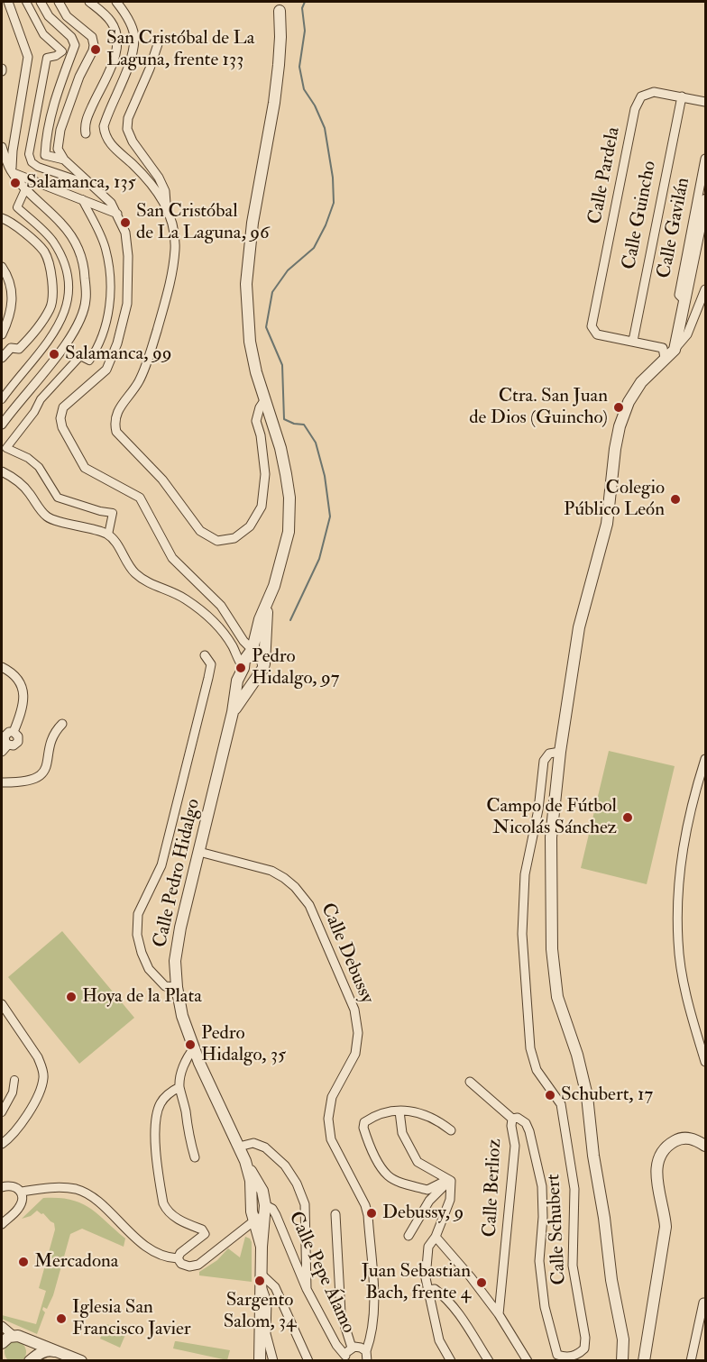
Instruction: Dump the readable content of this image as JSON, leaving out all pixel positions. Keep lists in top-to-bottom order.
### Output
{
  "streets": {
    "street": [
      "Calle Pardela",
      "Calle Guincho",
      "Calle Gavilán",
      "Calle Pedro Hidalgo",
      "Calle Debussy",
      "Calle Berlioz",
      "Calle Schubert",
      "Calle Pepe Álamo"
    ]
  },
  "crossings": [
    ["Calle Pardela", "Calle Guincho"],
    ["Calle Pedro Hidalgo", "Calle Debussy"],
    ["Calle Pedro Hidalgo", "Calle Pepe Álamo"],
    ["Calle Berlioz", "Calle Schubert"]
  ],
  "places": [
    "San Cristóbal de La Laguna, frente 133",
    "Salamanca, 135",
    "San Cristóbal de La Laguna, 96",
    "Salamanca, 99",
    "Ctra. San Juan de Dios (Guincho)",
    "Colegio Público León",
    "Pedro Hidalgo, 97",
    "Campo de Fútbol Nicolás Sánchez",
    "Hoya de la Plata",
    "Pedro Hidalgo, 35",
    "Schubert, 17",
    "Debussy, 9",
    "Mercadona",
    "Sargento Salom, 34",
    "Juan Sebastian Bach, frente 4",
    "Iglesia San Francisco Javier"
  ]
}
